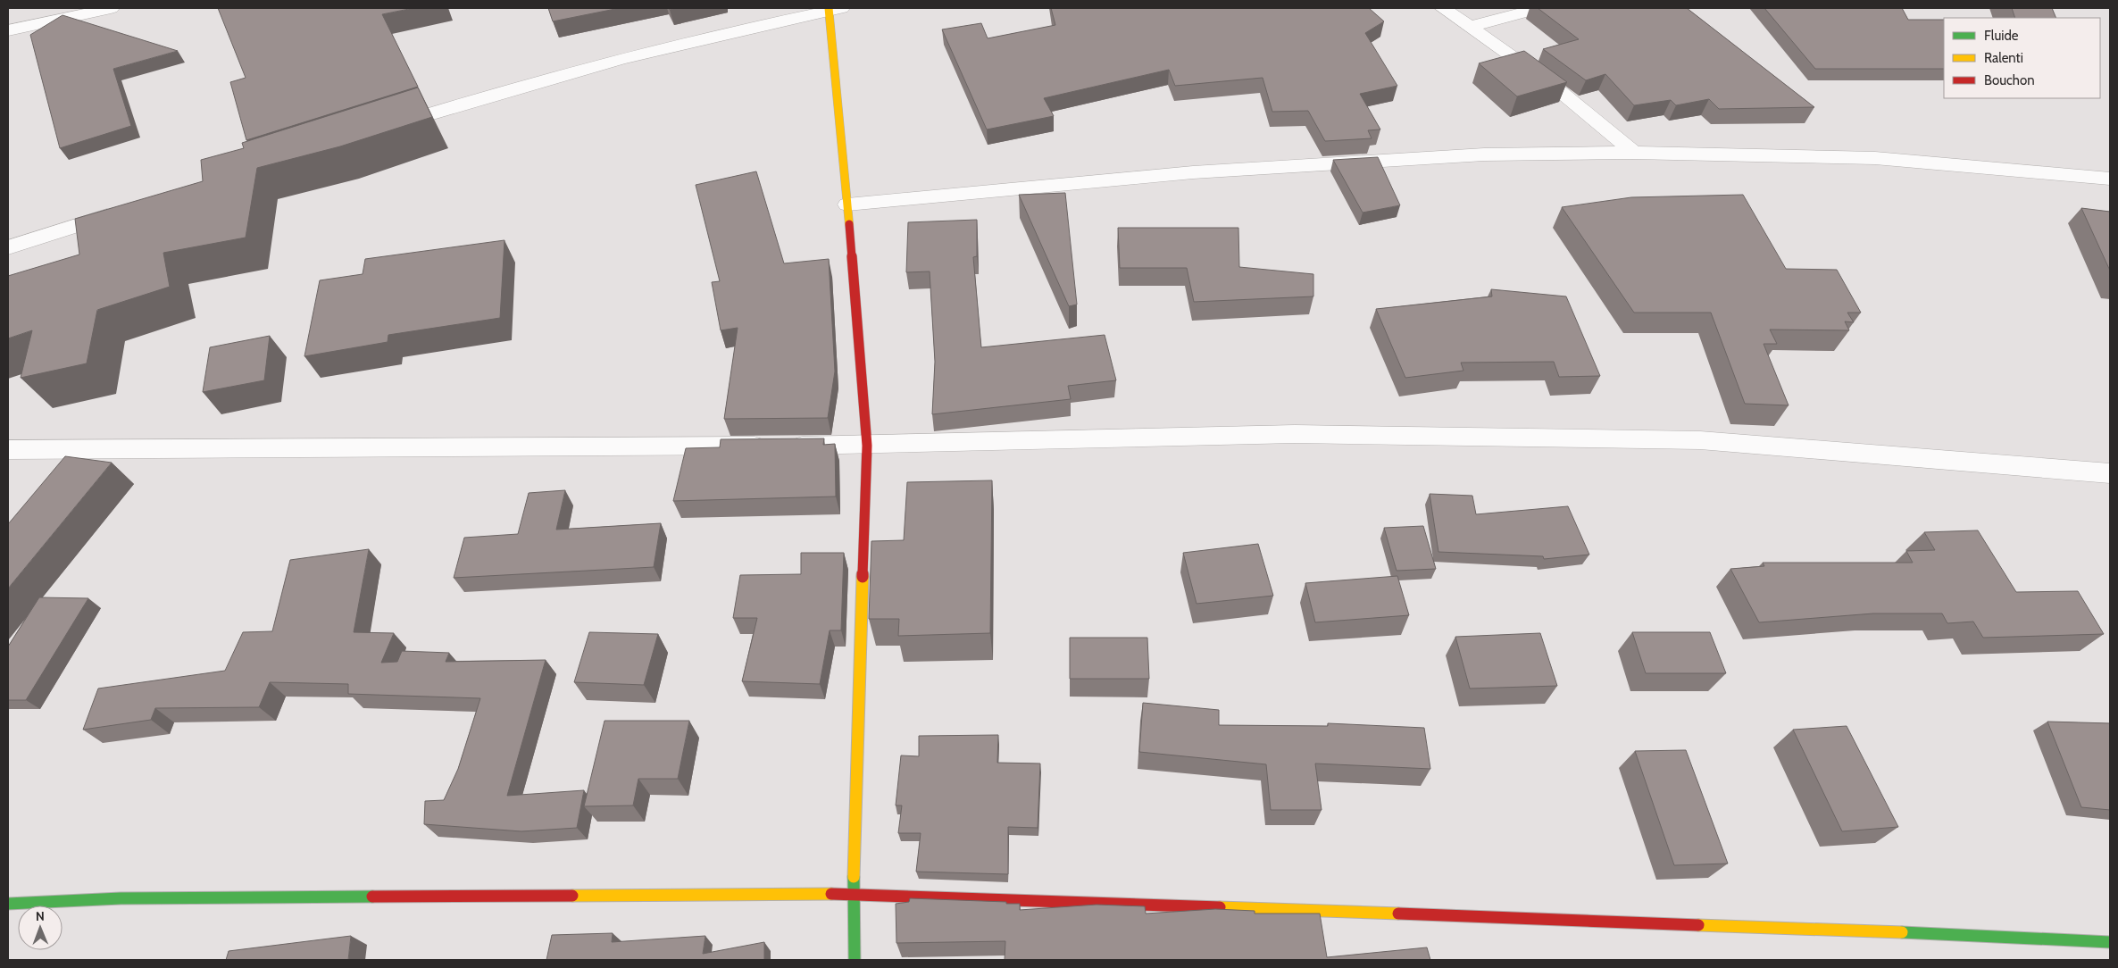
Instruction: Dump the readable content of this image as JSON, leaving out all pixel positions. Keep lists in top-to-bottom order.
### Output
{
  "legend": ["Fluide", "Ralenti", "Bouchon"],
  "north": "top"
}
